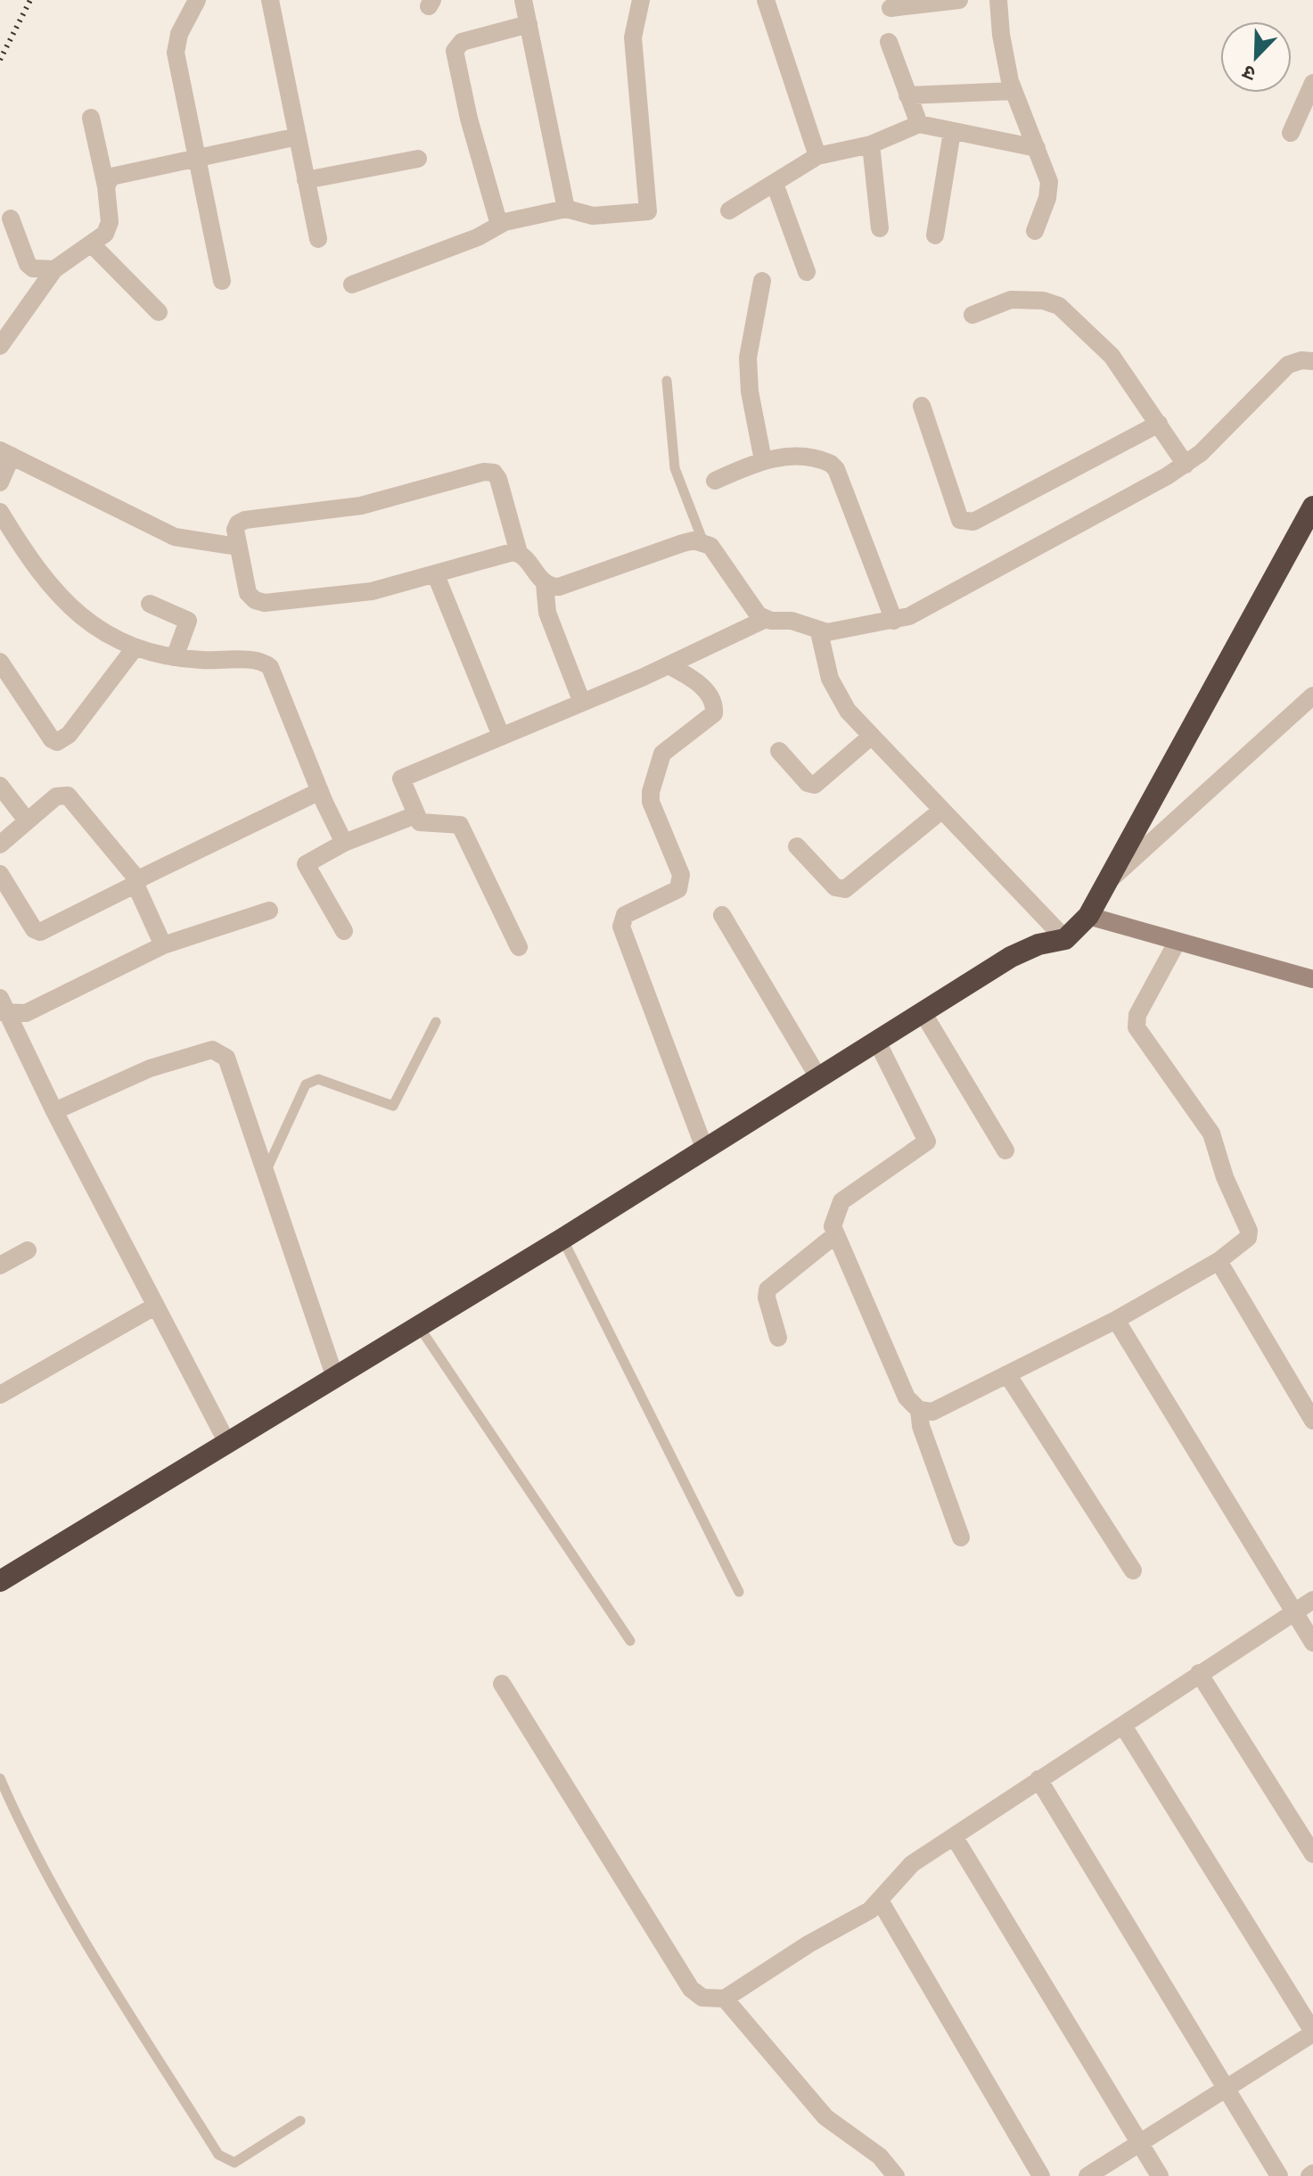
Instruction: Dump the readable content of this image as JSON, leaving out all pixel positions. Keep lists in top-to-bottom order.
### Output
{
  "north": "bottom left"
}
